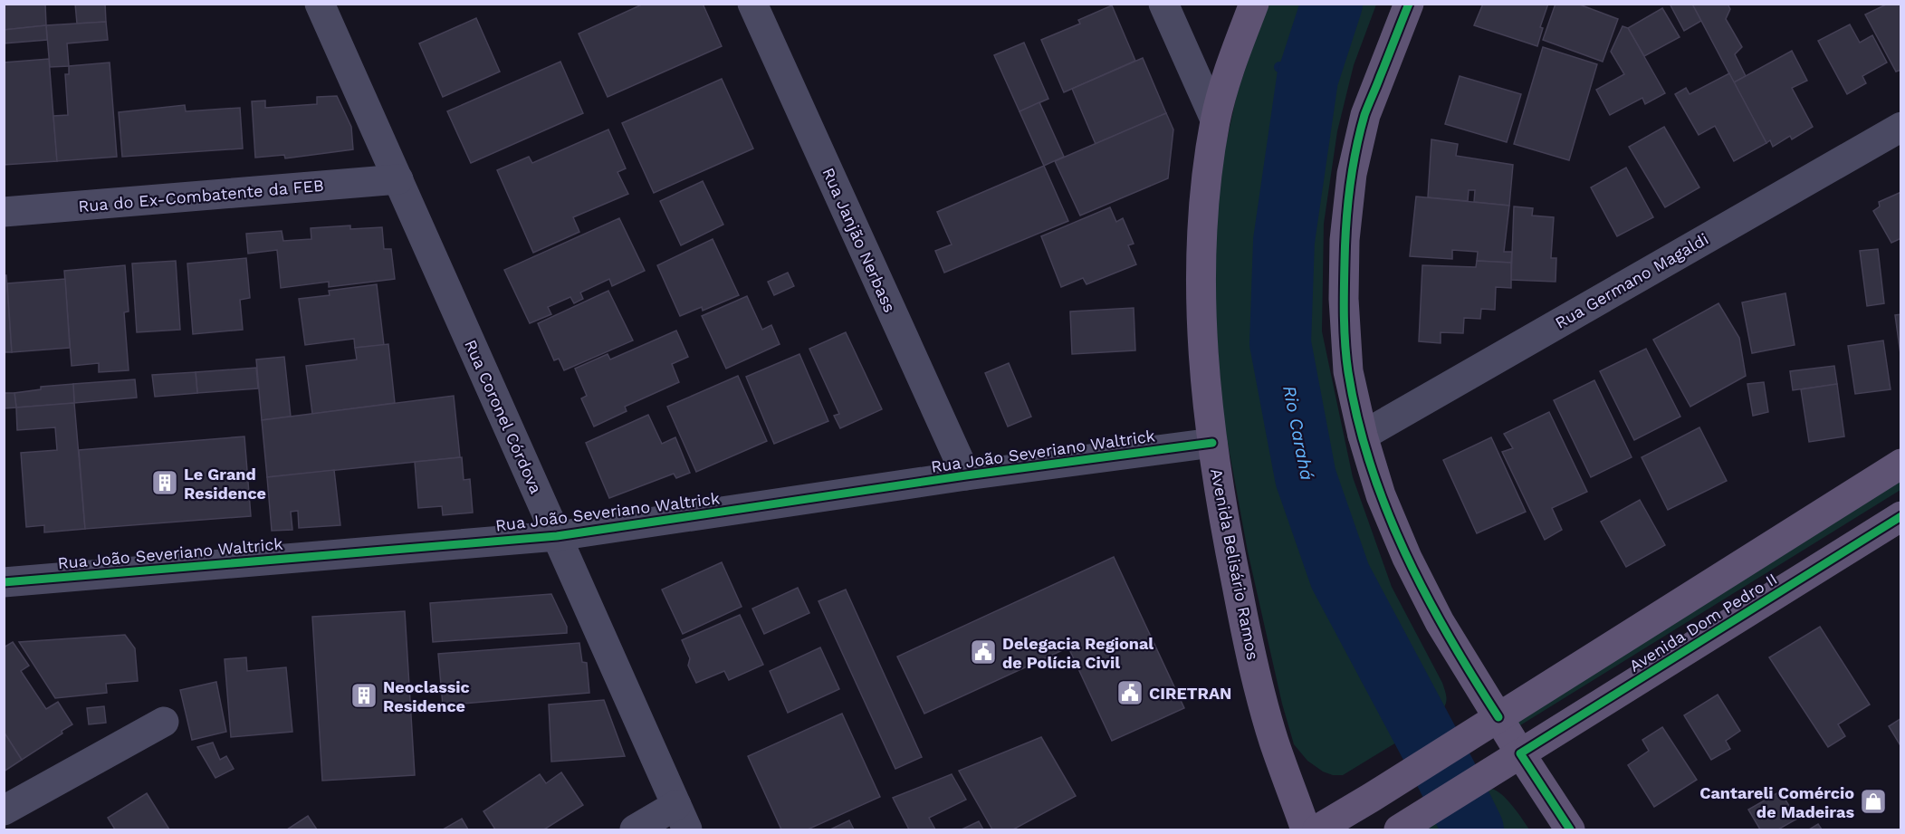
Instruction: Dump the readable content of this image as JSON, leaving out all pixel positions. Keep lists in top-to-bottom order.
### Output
{
  "streets": {
    "main road": ["Avenida Belisário Ramos", "Avenida Dom Pedro II"],
    "street": [
      "Rua do Ex-Combatente da FEB",
      "Rua Janjão Nerbass",
      "Rua Germano Magaldi",
      "Rua Coronel Córdova",
      "Rua João Severiano Waltrick"
    ]
  },
  "crossings": [
    ["Rua do Ex-Combatente da FEB", "Rua Coronel Córdova"],
    ["Rua Janjão Nerbass", "Rua João Severiano Waltrick"],
    ["Rua Coronel Córdova", "Rua João Severiano Waltrick"],
    ["Rua João Severiano Waltrick", "Avenida Belisário Ramos"]
  ],
  "water": ["Rio Carahá"],
  "places": {
    "building": ["Le Grand Residence", "Neoclassic Residence"],
    "public building": ["Delegacia Regional de Polícia Civil", "CIRETRAN"],
    "shop": ["Cantareli Comércio de Madeiras"]
  }
}
